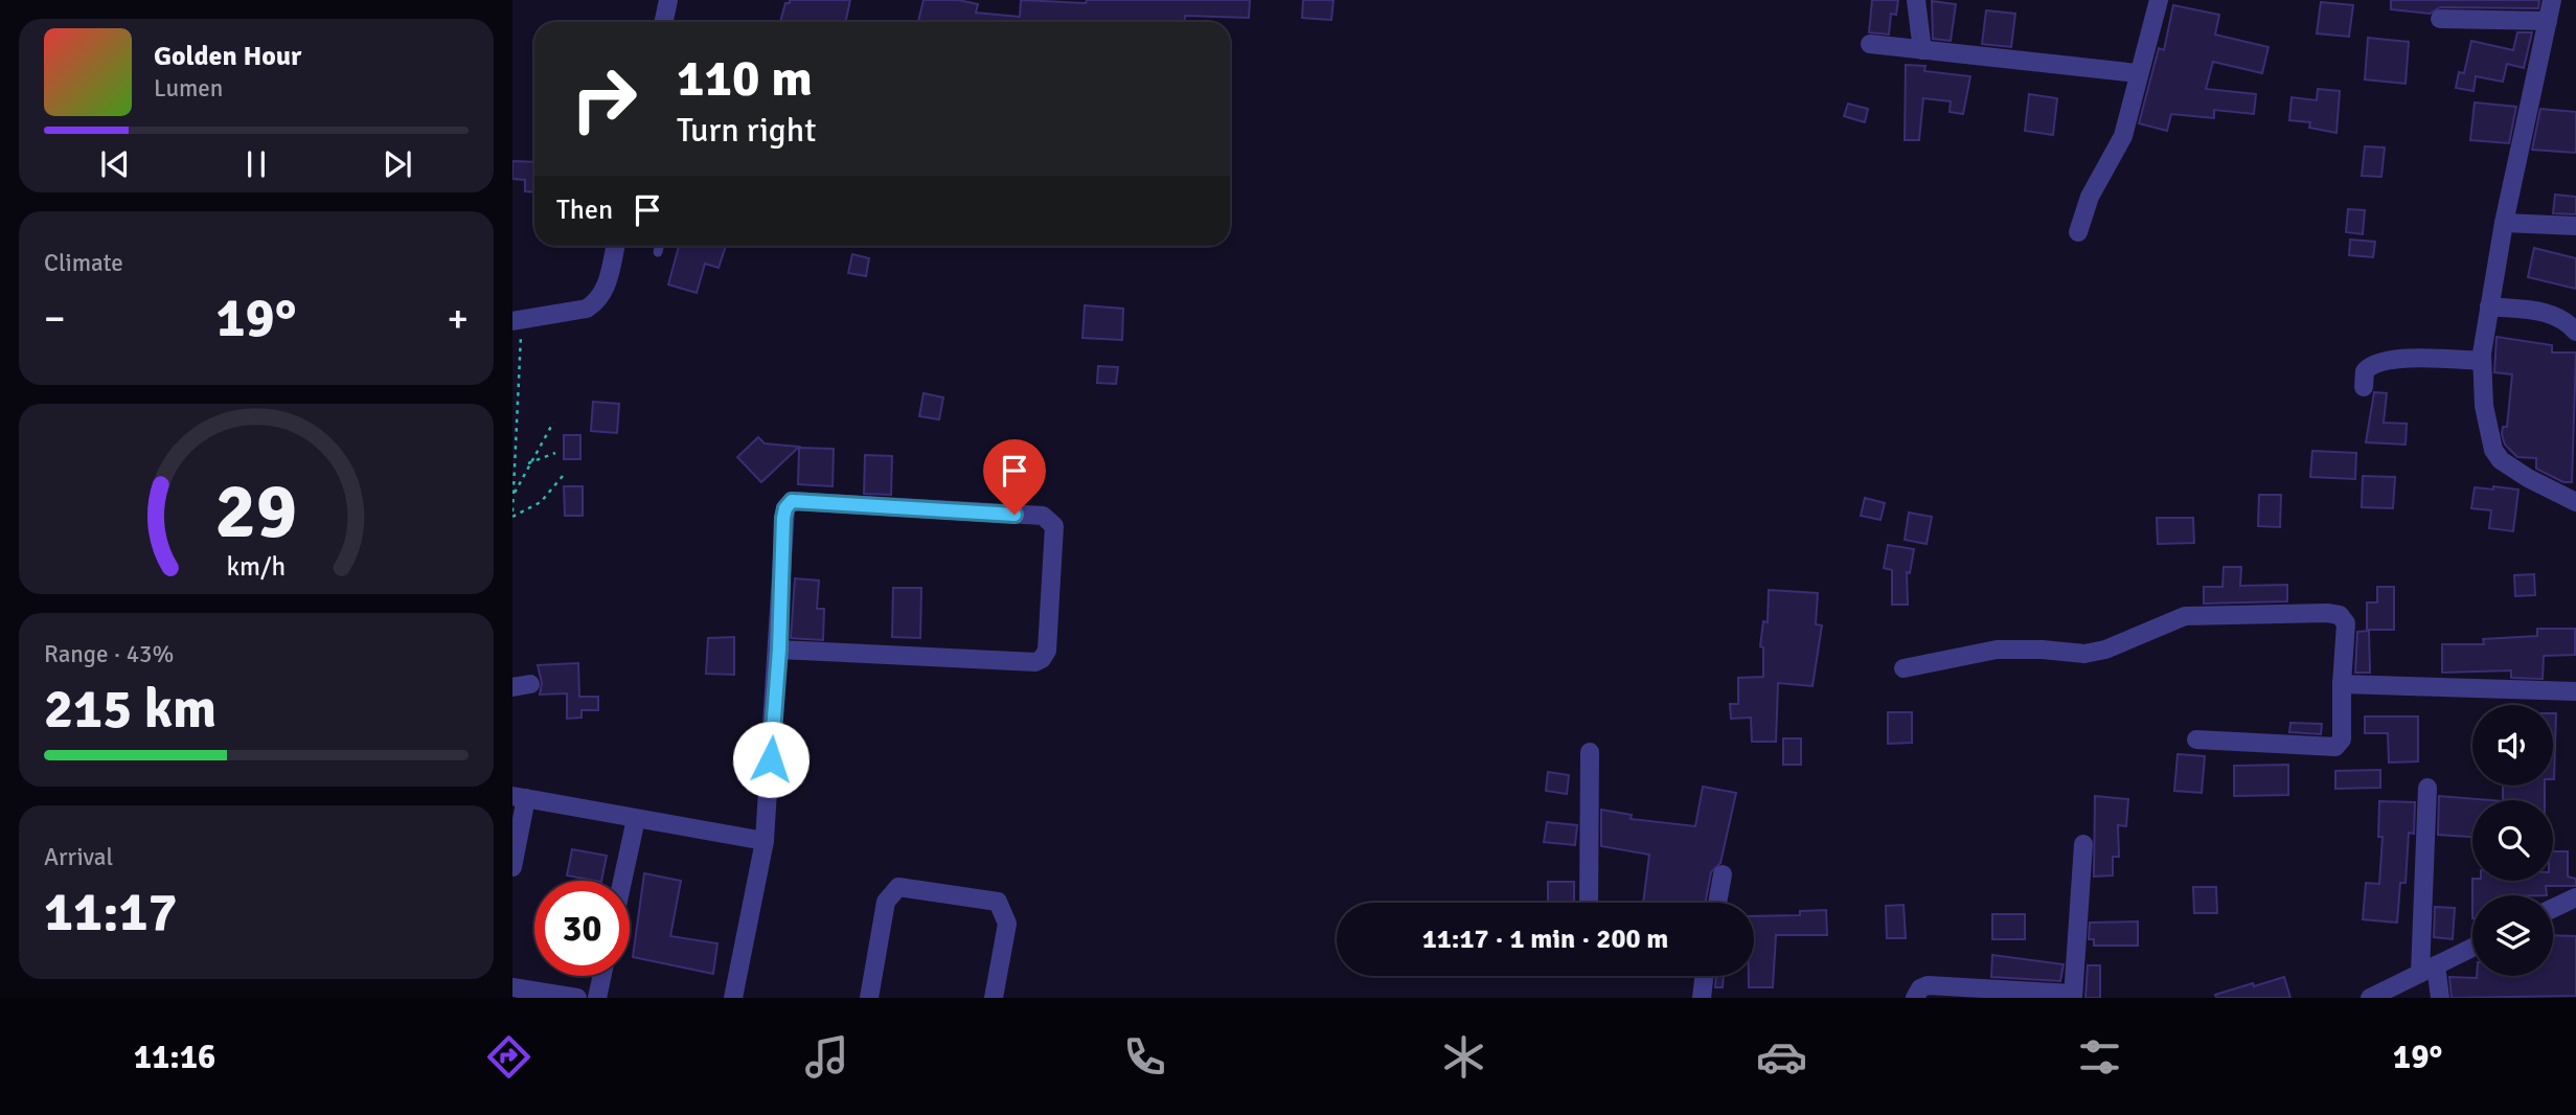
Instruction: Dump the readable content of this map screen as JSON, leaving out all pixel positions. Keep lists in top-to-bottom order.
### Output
{
  "page": {
    "turn": ["110 m", "Turn right"],
    "song": ["Golden Hour", "Lumen"],
    "then": "Then",
    "tile": [
      "Climate",
      ["Range · 43%", "215 km"],
      ["Arrival", "11:17"]
    ],
    "heat": ["−", "19°", "+"],
    "limit": "30",
    "trip": "11:17 · 1 min · 200 m",
    "tabs": ["11:16", "19°"],
    "gauge": ["29", "km/h"]
  }
}
